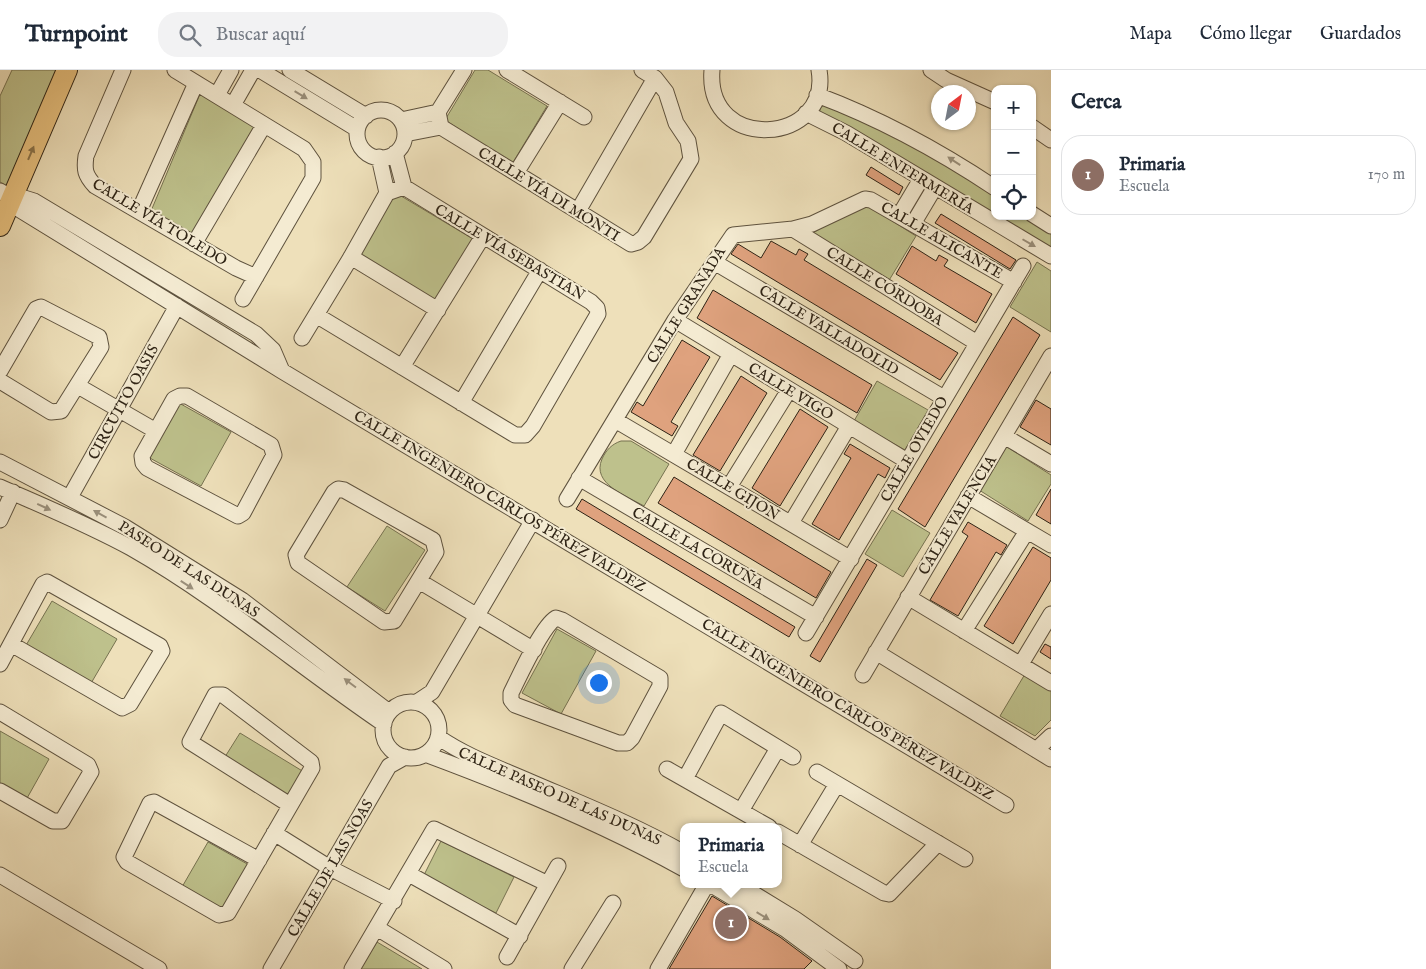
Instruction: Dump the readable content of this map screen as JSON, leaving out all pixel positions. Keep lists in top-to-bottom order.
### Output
{
  "streets": {
    "street": [
      "CALLE ENFERMERÍA",
      "CALLE VÍA DI MONTI",
      "CALLE VÍA TOLEDO",
      "CALLE ALICANTE",
      "CALLE VÍA SEBASTIAN",
      "CALLE CÓRDOBA",
      "CALLE GRANADA",
      "CALLE VALLADOLID",
      "CALLE VIGO",
      "CIRCUITO OASIS",
      "CALLE OVIEDO",
      "CALLE GIJON",
      "CALLE INGENIERO CARLOS PÉREZ VALDEZ",
      "CALLE VALENCIA",
      "CALLE LA CORUÑA",
      "PASEO DE LAS DUNAS",
      "CALLE PASEO DE LAS DUNAS",
      "CALLE DE LAS NOAS"
    ]
  },
  "crossings": [
    ["CALLE ALICANTE", "CALLE GRANADA"],
    ["CALLE ALICANTE", "CALLE OVIEDO"],
    ["CALLE CÓRDOBA", "CALLE GRANADA"],
    ["CALLE CÓRDOBA", "CALLE OVIEDO"],
    ["CALLE GRANADA", "CALLE VALLADOLID"],
    ["CALLE GRANADA", "CALLE VIGO"],
    ["CALLE GRANADA", "CALLE GIJON"],
    ["CALLE GRANADA", "CALLE LA CORUÑA"],
    ["CALLE VALLADOLID", "CALLE OVIEDO"],
    ["CALLE VIGO", "CALLE OVIEDO"],
    ["CIRCUITO OASIS", "CALLE INGENIERO CARLOS PÉREZ VALDEZ"],
    ["CIRCUITO OASIS", "PASEO DE LAS DUNAS"],
    ["CALLE OVIEDO", "CALLE GIJON"],
    ["CALLE OVIEDO", "CALLE LA CORUÑA"],
    ["PASEO DE LAS DUNAS", "CALLE PASEO DE LAS DUNAS"]
  ],
  "north": "top right",
  "page": {
    "header": "Turnpoint",
    "search": "Buscar aquí",
    "nav": ["Mapa", "Cómo llegar", "Guardados"],
    "heading": "Cerca",
    "map_buttons": ["+", "−"],
    "list": [
      {
        "mark": "1",
        "name": "Primaria",
        "note": "Escuela",
        "value": "170 m"
      }
    ],
    "popup": ["Primaria", "Escuela"],
    "pins": "1"
  }
}
